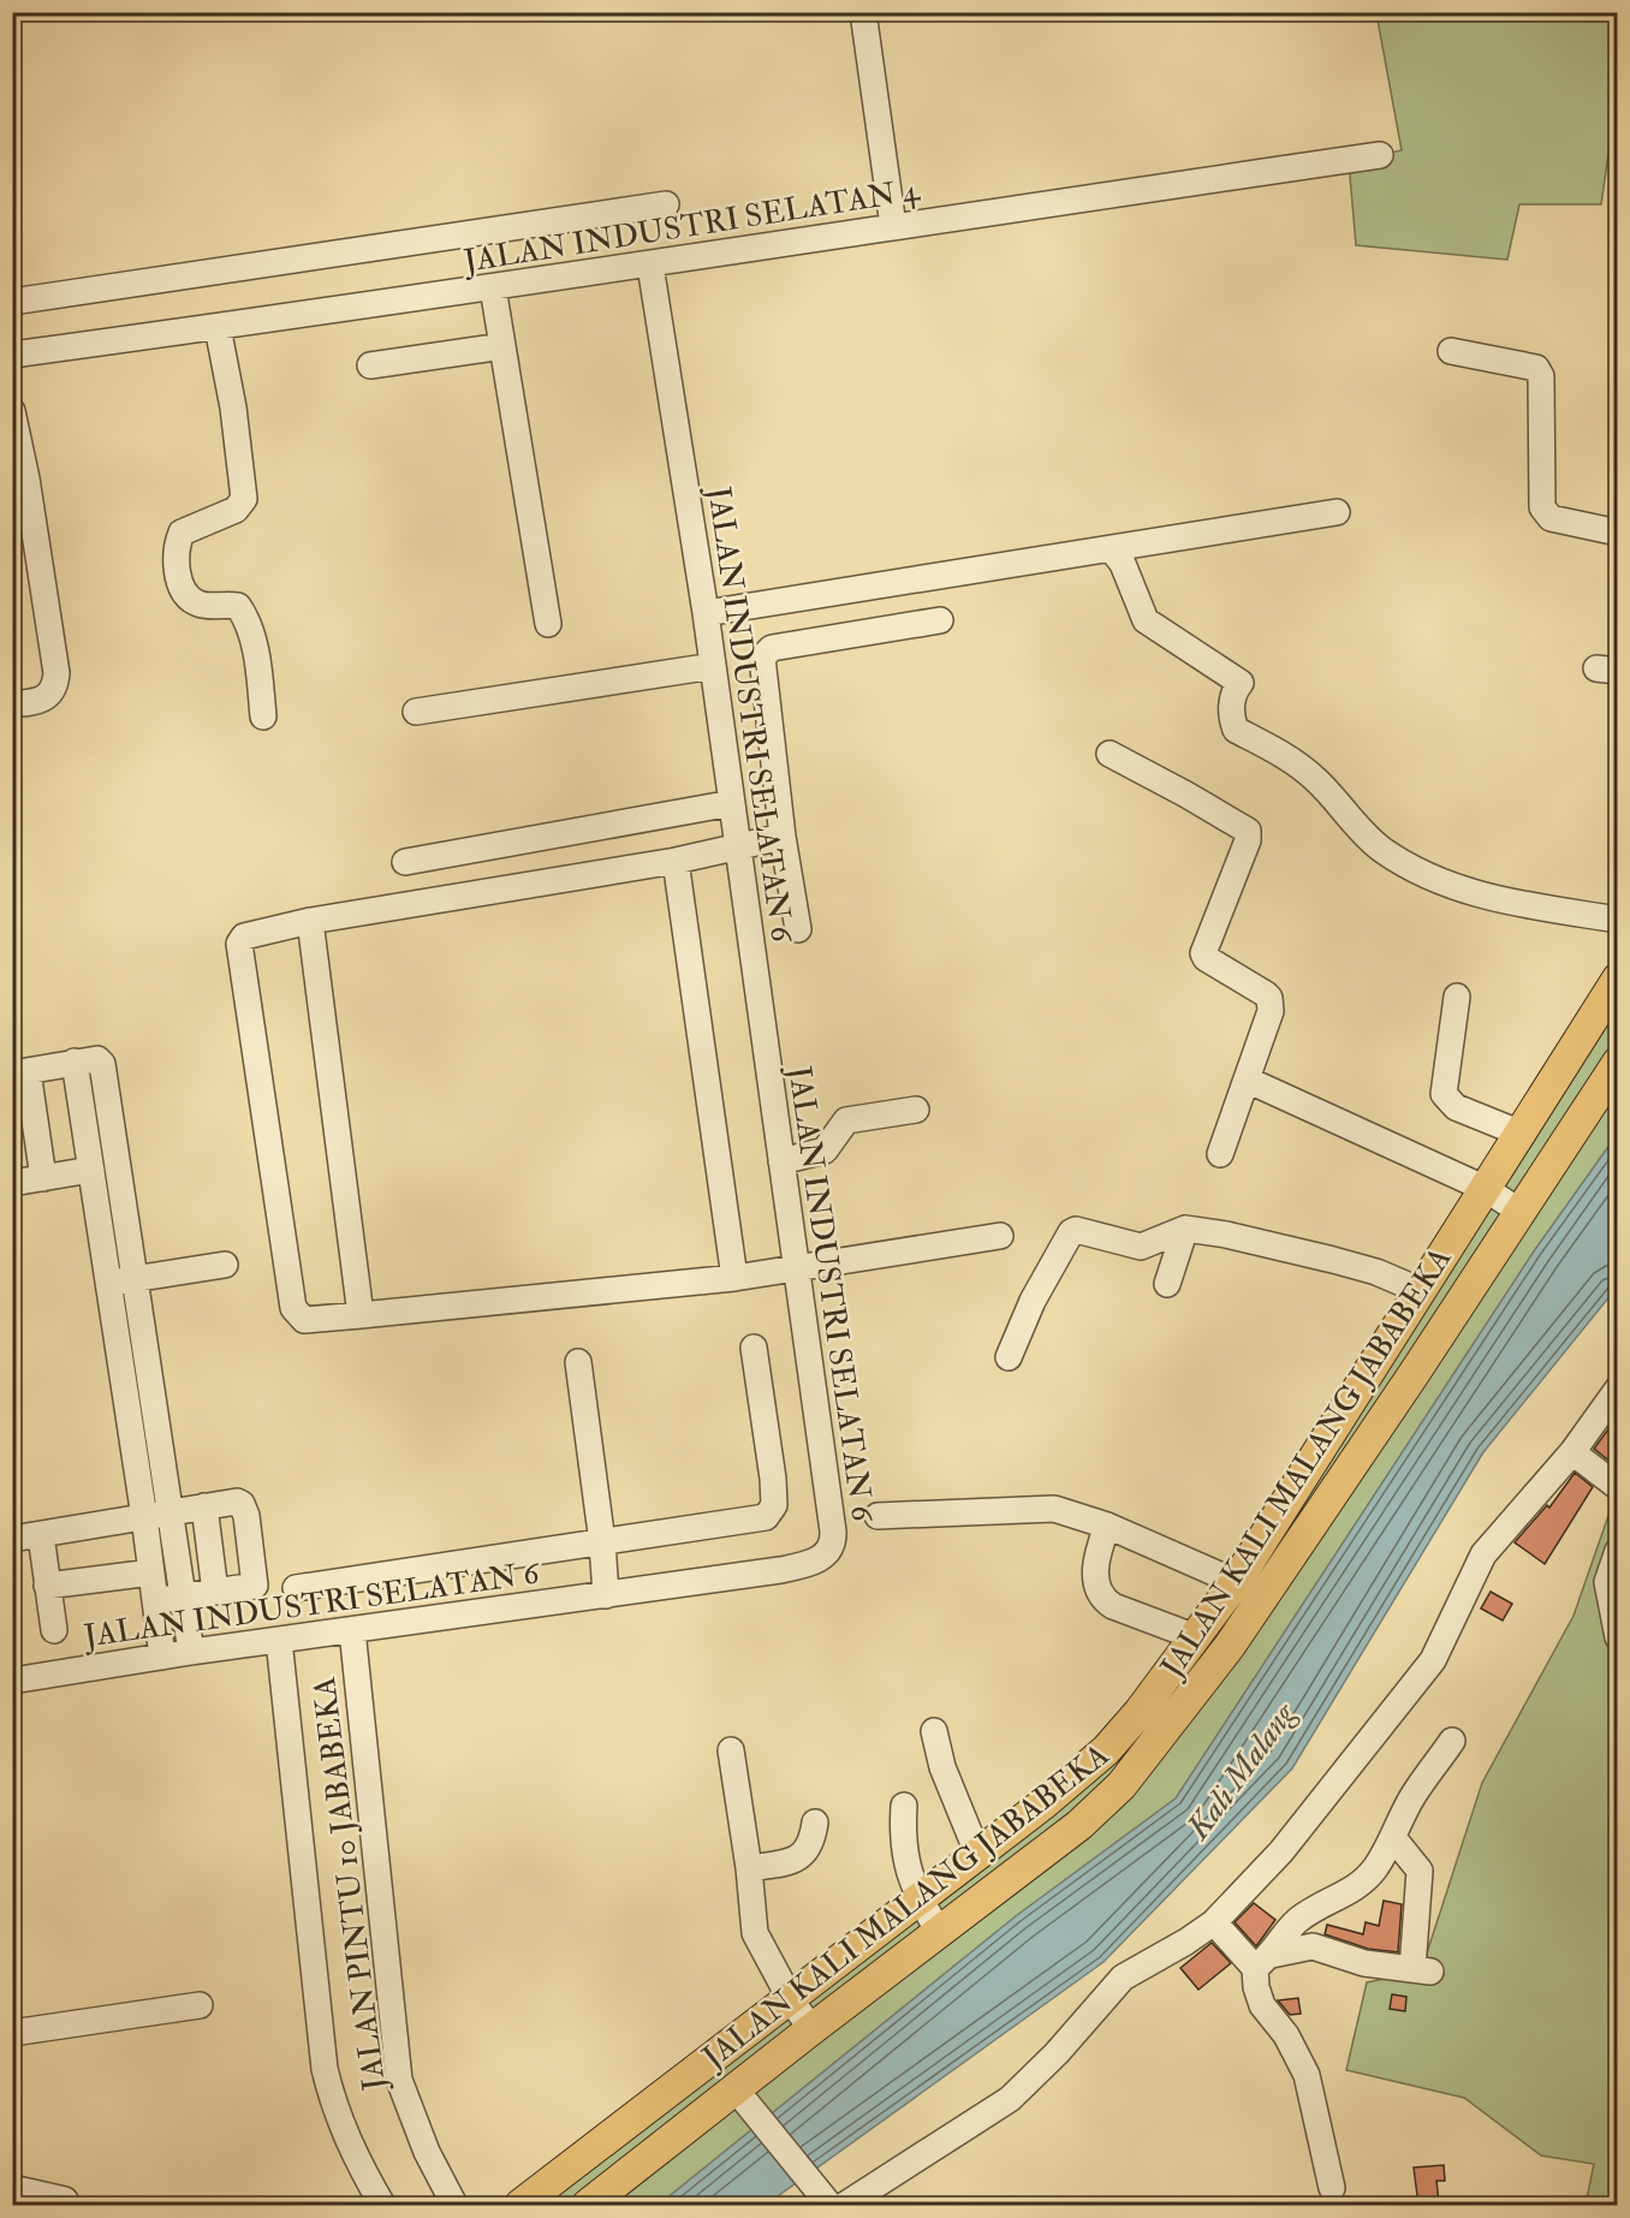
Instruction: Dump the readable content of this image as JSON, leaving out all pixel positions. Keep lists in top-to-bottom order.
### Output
{
  "streets": {
    "main road": ["JALAN KALI MALANG JABABEKA"],
    "street": ["JALAN INDUSTRI SELATAN 4", "JALAN INDUSTRI SELATAN 6", "JALAN PINTU 10 JABABEKA"]
  },
  "crossings": [
    ["JALAN INDUSTRI SELATAN 4", "JALAN INDUSTRI SELATAN 6"],
    ["JALAN INDUSTRI SELATAN 6", "JALAN PINTU 10 JABABEKA"]
  ],
  "water": ["Kali Malang"]
}
